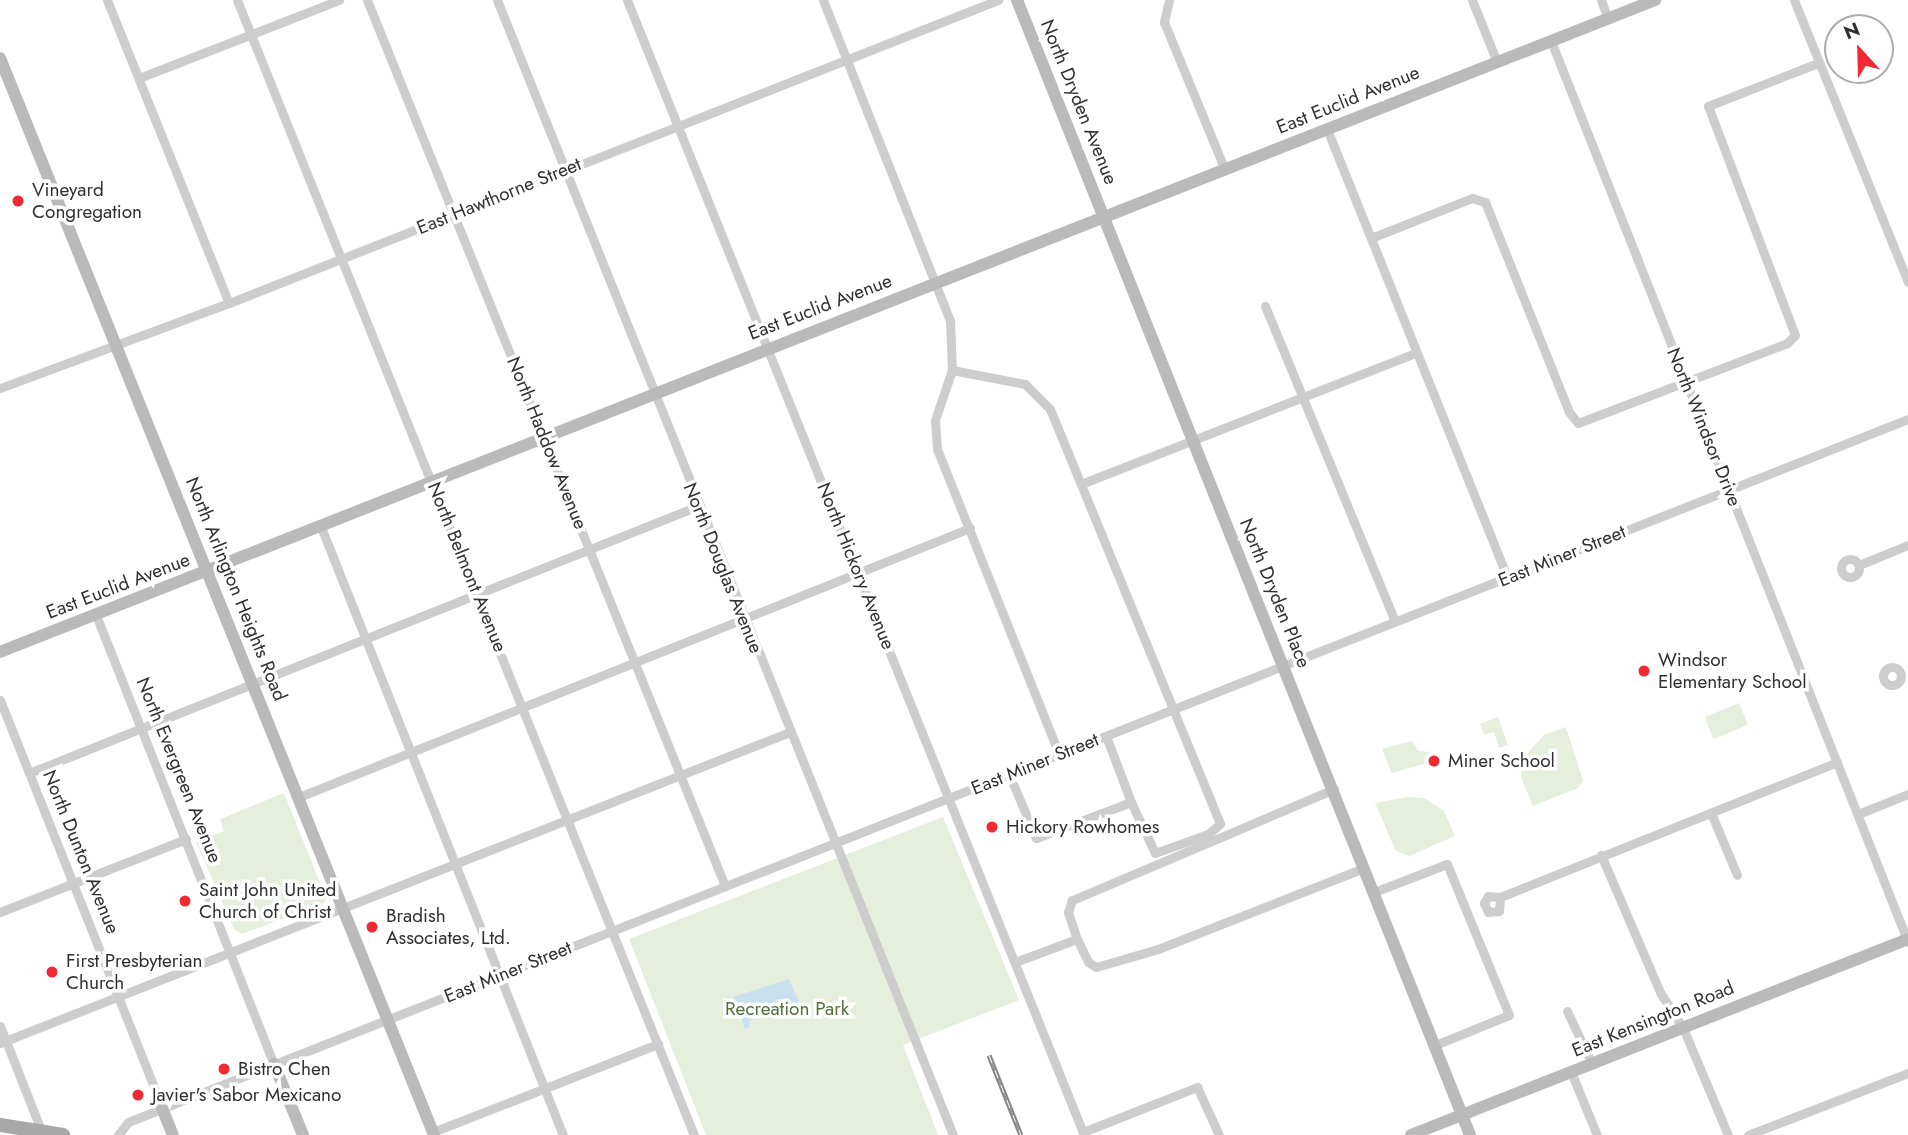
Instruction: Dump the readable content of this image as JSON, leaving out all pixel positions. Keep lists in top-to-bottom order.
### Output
{
  "streets": {
    "street": [
      "East Euclid Avenue",
      "North Dryden Avenue",
      "East Hawthorne Street",
      "North Windsor Drive",
      "North Haddow Avenue",
      "East Miner Street",
      "North Hickory Avenue",
      "North Belmont Avenue",
      "North Douglas Avenue",
      "North Arlington Heights Road",
      "North Dryden Place",
      "North Evergreen Avenue",
      "North Dunton Avenue",
      "East Kensington Road"
    ]
  },
  "crossings": [
    ["East Euclid Avenue", "North Dryden Avenue"],
    ["East Euclid Avenue", "North Windsor Drive"],
    ["East Euclid Avenue", "North Haddow Avenue"],
    ["East Euclid Avenue", "North Hickory Avenue"],
    ["East Euclid Avenue", "North Belmont Avenue"],
    ["East Euclid Avenue", "North Douglas Avenue"],
    ["East Euclid Avenue", "North Arlington Heights Road"],
    ["East Euclid Avenue", "North Dryden Place"],
    ["East Euclid Avenue", "North Evergreen Avenue"],
    ["North Dryden Avenue", "North Dryden Place"],
    ["East Hawthorne Street", "North Haddow Avenue"],
    ["East Hawthorne Street", "North Hickory Avenue"],
    ["East Hawthorne Street", "North Belmont Avenue"],
    ["East Hawthorne Street", "North Douglas Avenue"],
    ["East Hawthorne Street", "North Arlington Heights Road"],
    ["North Windsor Drive", "East Miner Street"],
    ["North Windsor Drive", "East Kensington Road"],
    ["North Haddow Avenue", "East Miner Street"],
    ["East Miner Street", "North Hickory Avenue"],
    ["East Miner Street", "North Belmont Avenue"],
    ["East Miner Street", "North Douglas Avenue"],
    ["East Miner Street", "North Arlington Heights Road"],
    ["East Miner Street", "North Dryden Place"],
    ["East Miner Street", "North Evergreen Avenue"],
    ["East Miner Street", "North Dunton Avenue"],
    ["North Dryden Place", "East Kensington Road"]
  ],
  "parks": ["Recreation Park"],
  "places": [
    "Vineyard Congregation",
    "Windsor Elementary School",
    "Miner School",
    "Hickory Rowhomes",
    "Saint John United Church of Christ",
    "Bradish Associates, Ltd.",
    "First Presbyterian Church",
    "Bistro Chen",
    "Javier's Sabor Mexicano"
  ],
  "north": "top"
}
